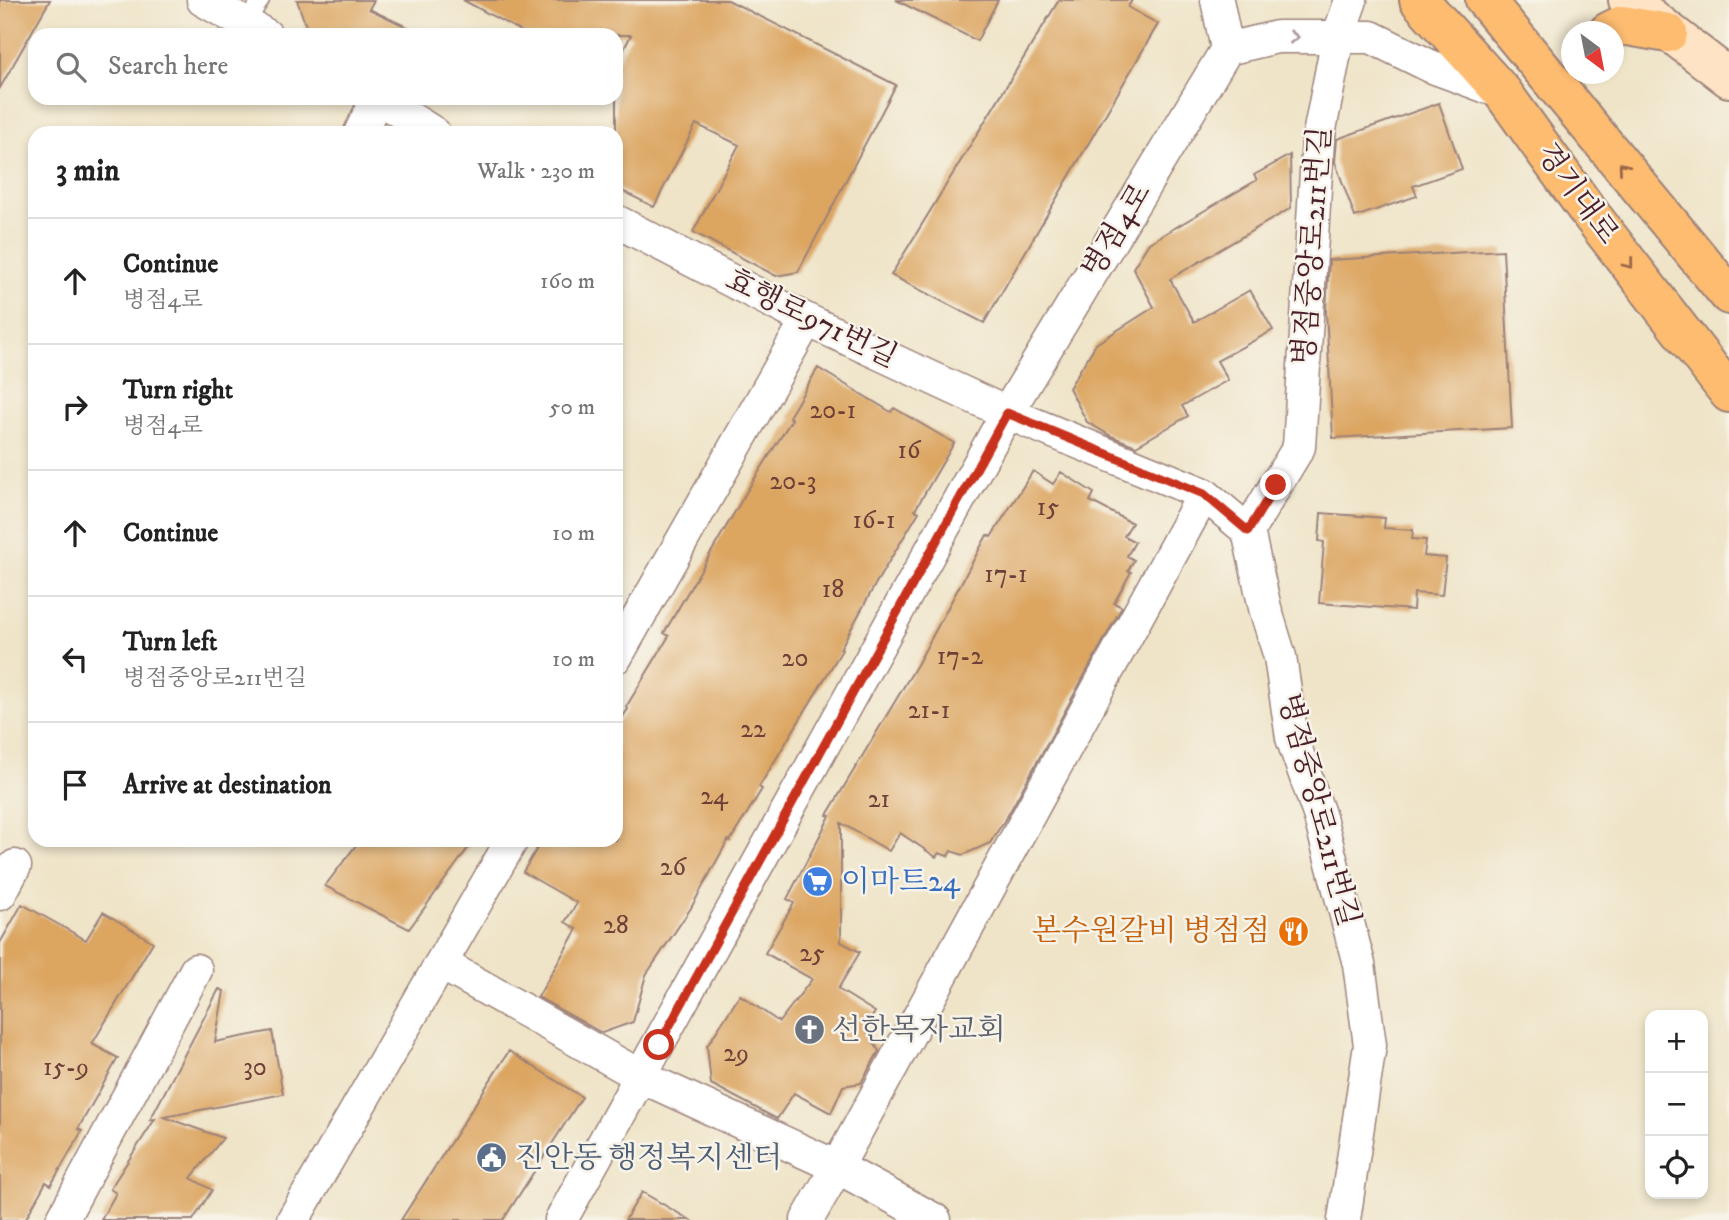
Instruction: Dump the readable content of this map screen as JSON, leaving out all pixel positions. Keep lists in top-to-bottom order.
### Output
{
  "streets": {
    "main road": ["경기대로"],
    "street": ["병점4로", "병점중앙로211번길", "효행로971번길"]
  },
  "crossings": [
    ["병점4로", "효행로971번길"]
  ],
  "places": {
    "supermarket": ["이마트24"],
    "restaurant": ["본수원갈비 병점점"],
    "church": ["선한목자교회"],
    "public building": ["진안동 행정복지센터"]
  },
  "house_numbers": [
    "20-1",
    "16",
    "20-3",
    "15",
    "16-1",
    "17-1",
    "18",
    "17-2",
    "20",
    "21-1",
    "22",
    "24",
    "21",
    "26",
    "28",
    "25",
    "29",
    "15-9",
    "30"
  ],
  "north": "bottom right",
  "page": {
    "search": "Search here",
    "heading": ["3 min", "Walk · 230 m"],
    "list": [
      ["Continue", "병점4로", "160 m"],
      ["Turn right", "병점4로", "50 m"],
      ["Continue", "10 m"],
      ["Turn left", "병점중앙로211번길", "10 m"],
      "Arrive at destination"
    ],
    "map_buttons": ["+", "−"]
  }
}
